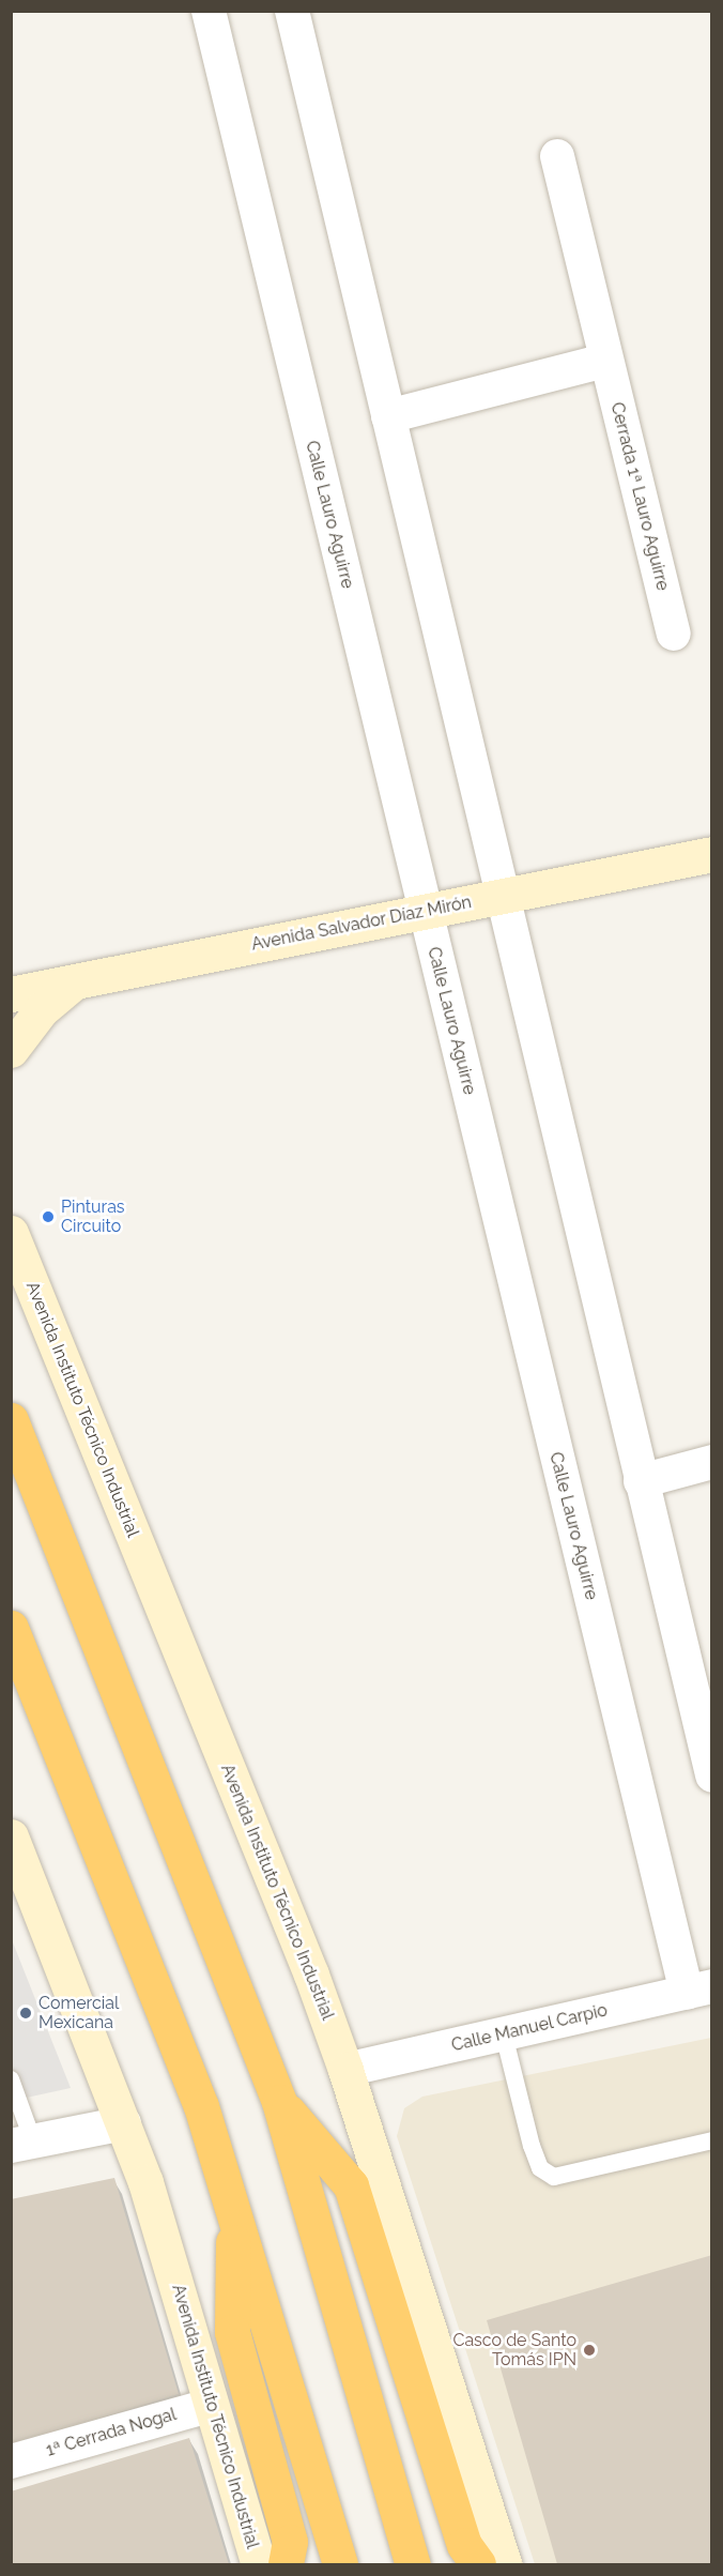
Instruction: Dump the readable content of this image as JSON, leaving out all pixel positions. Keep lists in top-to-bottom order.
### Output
{
  "streets": {
    "main road": ["Avenida Salvador Díaz Mirón", "Avenida Instituto Técnico Industrial"],
    "street": [
      "Cerrada 1ª Lauro Aguirre",
      "Calle Lauro Aguirre",
      "Calle Manuel Carpio",
      "1ª Cerrada Nogal"
    ]
  },
  "crossings": [
    ["Calle Lauro Aguirre", "Avenida Salvador Díaz Mirón"],
    ["Calle Lauro Aguirre", "Calle Manuel Carpio"],
    ["Avenida Instituto Técnico Industrial", "Calle Manuel Carpio"],
    ["Avenida Instituto Técnico Industrial", "1ª Cerrada Nogal"]
  ],
  "places": ["Pinturas Circuito", "Comercial Mexicana", "Casco de Santo Tomás IPN"]
}
